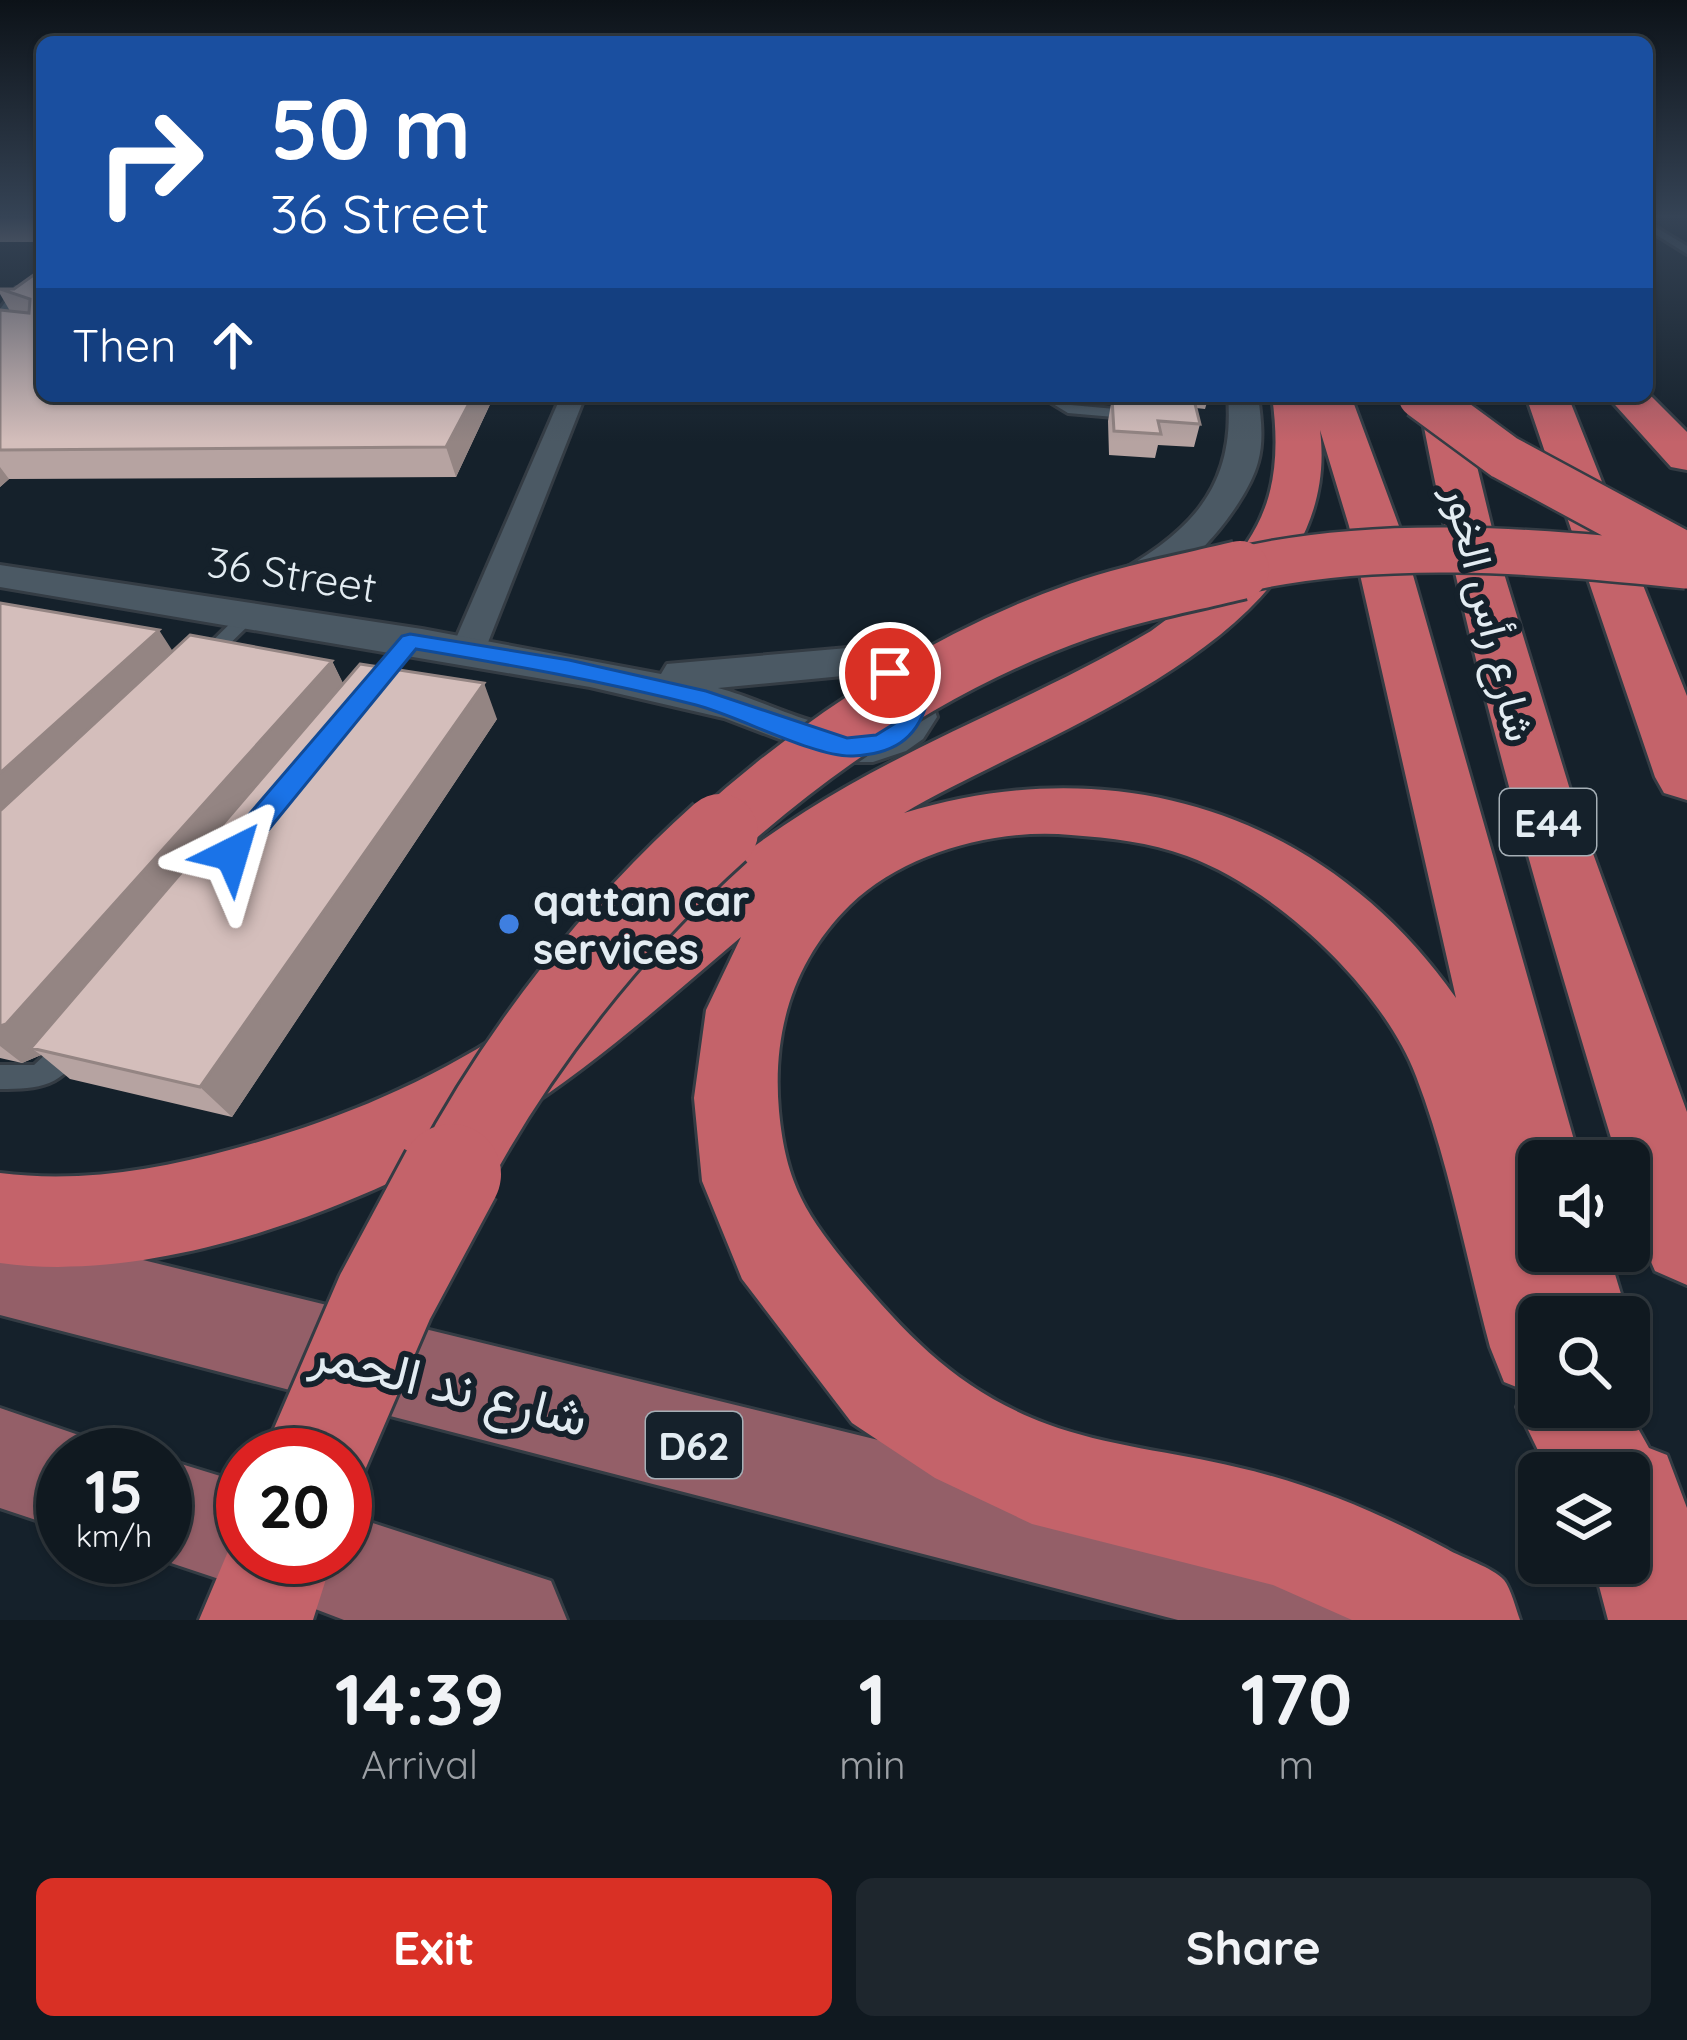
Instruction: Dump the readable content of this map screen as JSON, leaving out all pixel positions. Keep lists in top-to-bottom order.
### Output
{
  "streets": {
    "highway": ["شارع رأس الخور", "E44"],
    "main road": ["شارع ند الحمر", "D62"],
    "street": ["36 Street"]
  },
  "places": ["qattan car services"],
  "page": {
    "turn": ["50 m", "36 Street"],
    "then": "Then",
    "speed": "15 km/h",
    "limit": "20",
    "eta": [
      "14:39",
      "Arrival",
      "1",
      "min",
      "170",
      "m"
    ],
    "buttons": ["Exit", "Share"]
  }
}
